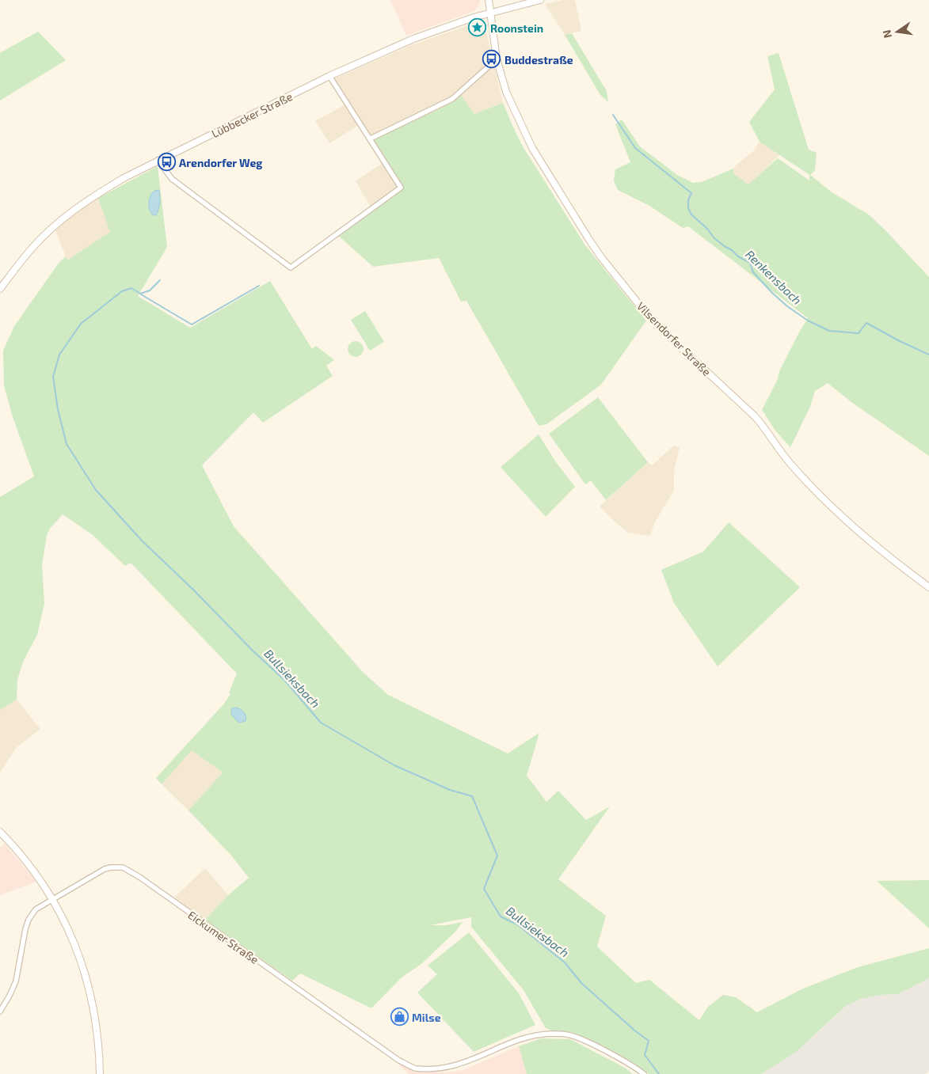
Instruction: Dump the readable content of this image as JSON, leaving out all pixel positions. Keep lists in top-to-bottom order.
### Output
{
  "streets": {
    "main road": ["Lübbecker Straße", "Vilsendorfer Straße"],
    "street": ["Eickumer Straße"]
  },
  "crossings": [
    ["Lübbecker Straße", "Vilsendorfer Straße"]
  ],
  "water": ["Renkensbach", "Bullsieksbach"],
  "places": {
    "place": ["Roonstein"],
    "bus stop": ["Buddestraße", "Arendorfer Weg"],
    "shop": ["Milse"]
  },
  "north": "left"
}
